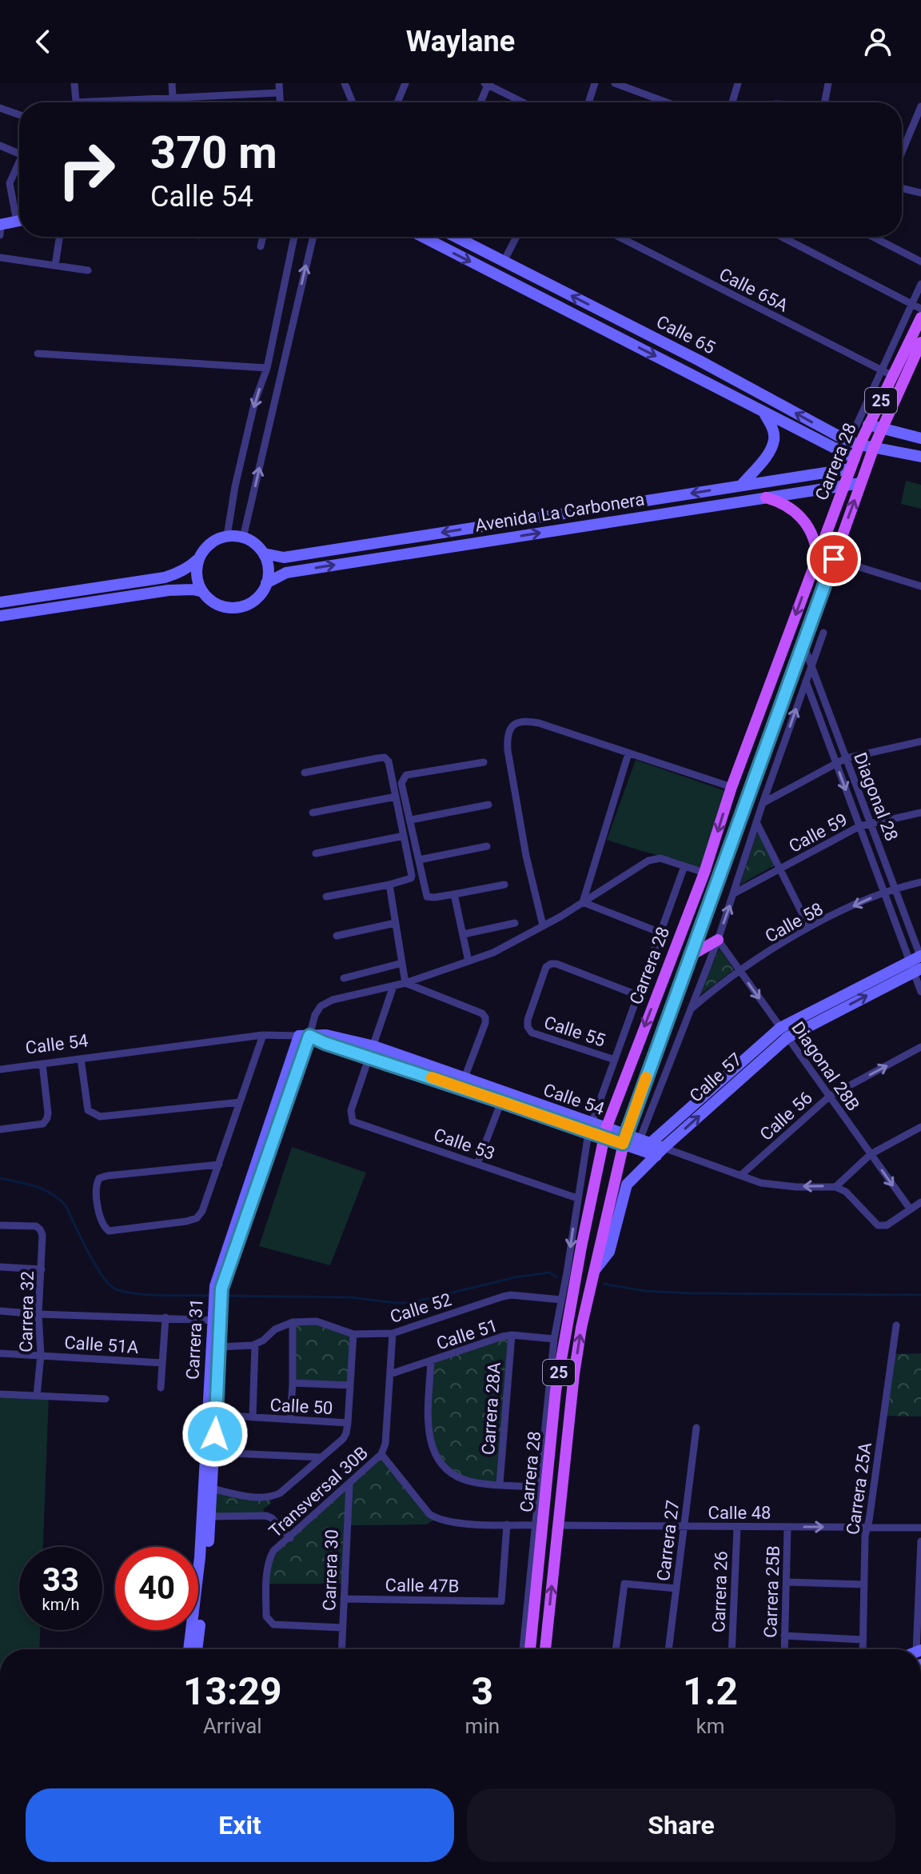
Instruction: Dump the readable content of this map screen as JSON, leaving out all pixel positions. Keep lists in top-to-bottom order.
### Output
{
  "streets": {
    "main road": ["25", "Carrera 28"],
    "street": [
      "Calle 65A",
      "Calle 65",
      "Avenida La Carbonera",
      "Diagonal 28",
      "Calle 59",
      "Calle 58",
      "Calle 55",
      "Calle 54",
      "Diagonal 28B",
      "Calle 57",
      "Calle 56",
      "Calle 53",
      "Calle 52",
      "Carrera 32",
      "Calle 51",
      "Carrera 31",
      "Calle 51A",
      "Calle 50",
      "Carrera 28A",
      "Carrera 25A",
      "Transversal 30B",
      "Calle 48",
      "Carrera 27",
      "Carrera 30",
      "Calle 47B",
      "Carrera 26",
      "Carrera 25B"
    ]
  },
  "crossings": [
    ["Calle 65A", "Carrera 28"],
    ["Calle 65", "Carrera 28"],
    ["Calle 65", "Avenida La Carbonera"],
    ["Carrera 28", "Avenida La Carbonera"],
    ["Carrera 28", "Diagonal 28"],
    ["Carrera 28", "Calle 55"],
    ["Carrera 28", "Calle 54"],
    ["Carrera 28", "Calle 57"],
    ["Carrera 28", "Calle 53"],
    ["Carrera 28", "Calle 52"],
    ["Carrera 28", "Calle 51"],
    ["Carrera 28", "Calle 48"],
    ["Carrera 28", "Calle 47B"],
    ["Diagonal 28", "Calle 59"],
    ["Diagonal 28", "Calle 58"],
    ["Diagonal 28", "Calle 57"],
    ["Calle 58", "Diagonal 28B"],
    ["Calle 54", "Calle 57"],
    ["Calle 54", "Calle 56"],
    ["Calle 54", "Calle 53"],
    ["Calle 54", "Carrera 31"],
    ["Diagonal 28B", "Calle 57"],
    ["Diagonal 28B", "Calle 56"],
    ["Carrera 32", "Calle 51A"],
    ["Calle 51", "Carrera 28A"],
    ["Carrera 31", "Calle 50"],
    ["Carrera 25A", "Calle 48"],
    ["Transversal 30B", "Carrera 30"],
    ["Calle 48", "Carrera 27"],
    ["Calle 48", "Carrera 26"],
    ["Calle 48", "Carrera 25B"],
    ["Carrera 30", "Calle 47B"]
  ],
  "one_way": ["Diagonal 28B", "Calle 56"],
  "page": {
    "header": "Waylane",
    "turn": ["370 m", "Calle 54"],
    "speed": "33 km/h",
    "limit": "40",
    "eta": [
      "13:29",
      "Arrival",
      "3",
      "min",
      "1.2",
      "km"
    ],
    "buttons": ["Exit", "Share"]
  }
}
